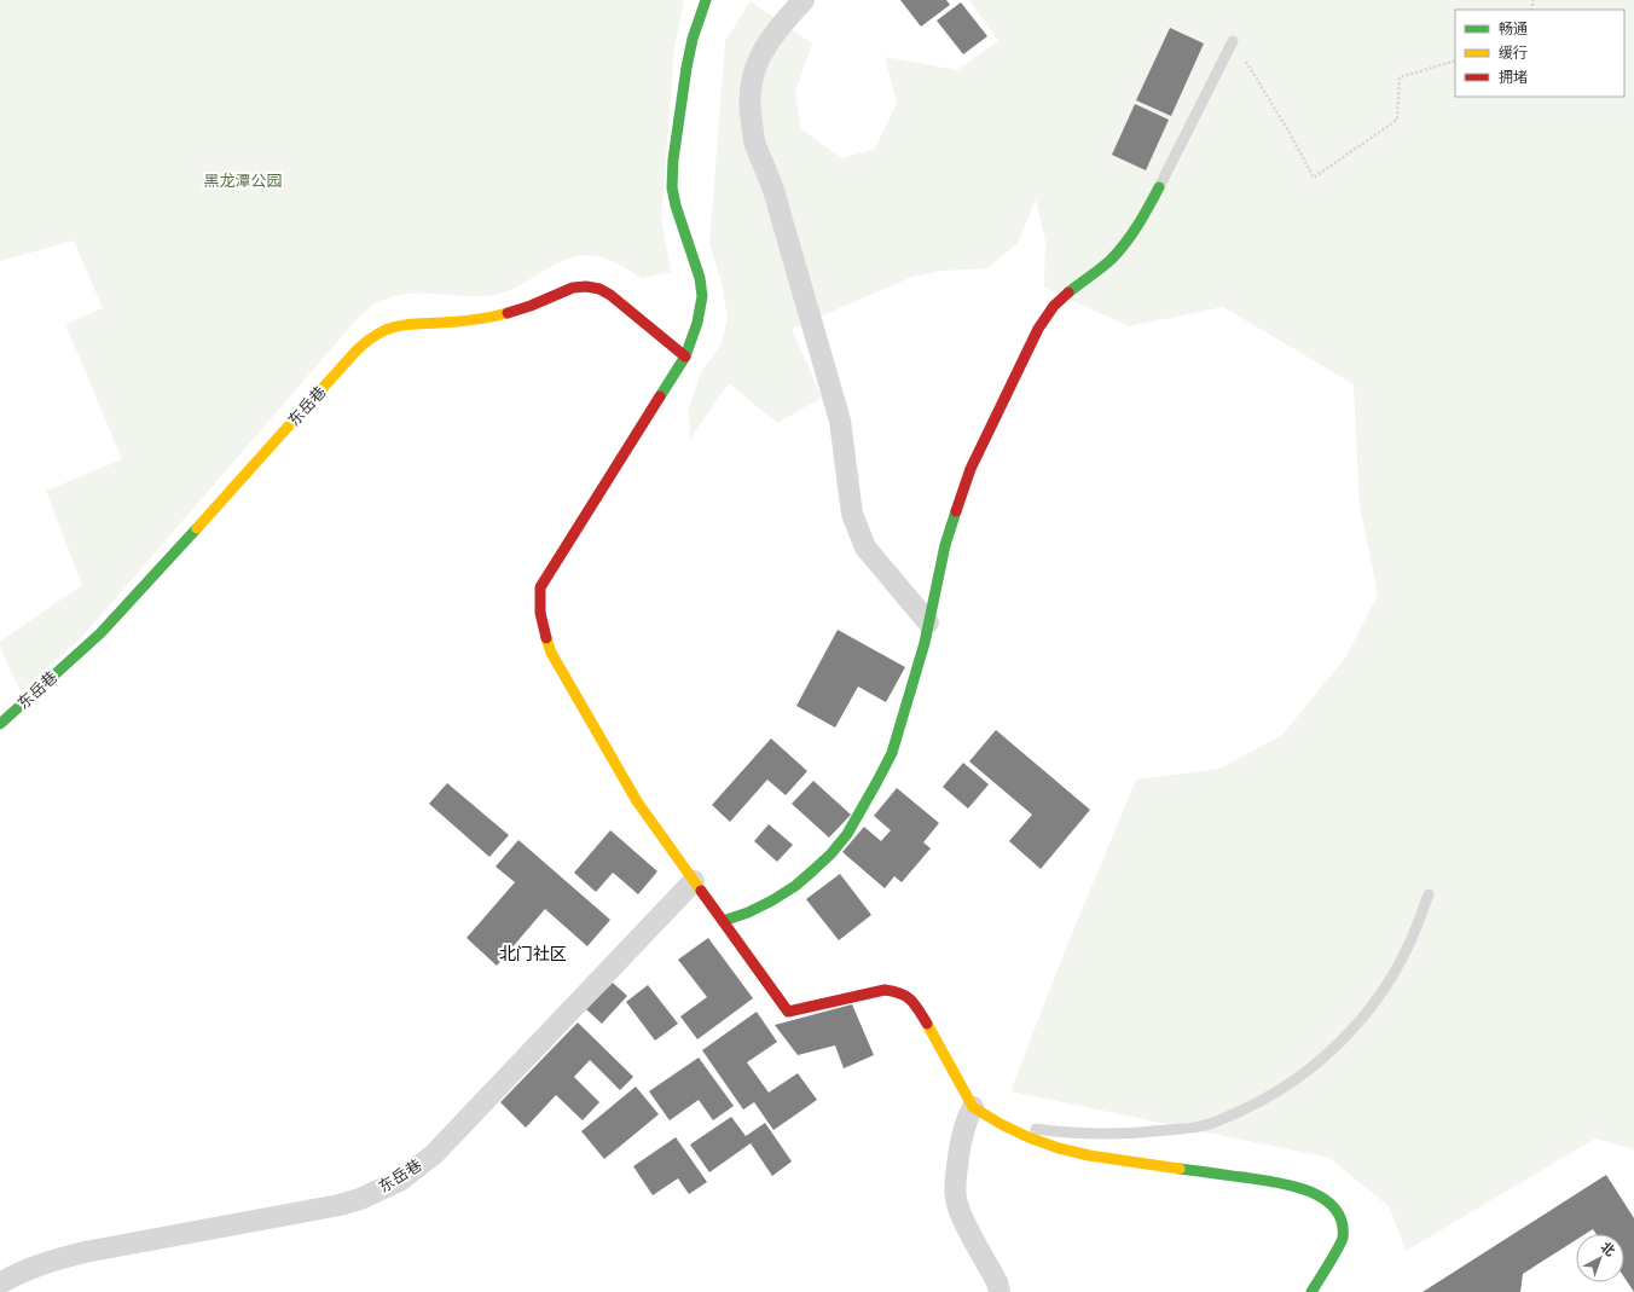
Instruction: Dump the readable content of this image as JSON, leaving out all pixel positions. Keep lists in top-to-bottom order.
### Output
{
  "streets": {
    "street": ["东岳巷"]
  },
  "districts": ["北门社区"],
  "parks": ["黑龙潭公园"],
  "legend": ["畅通", "缓行", "拥堵"],
  "north": "top right"
}
